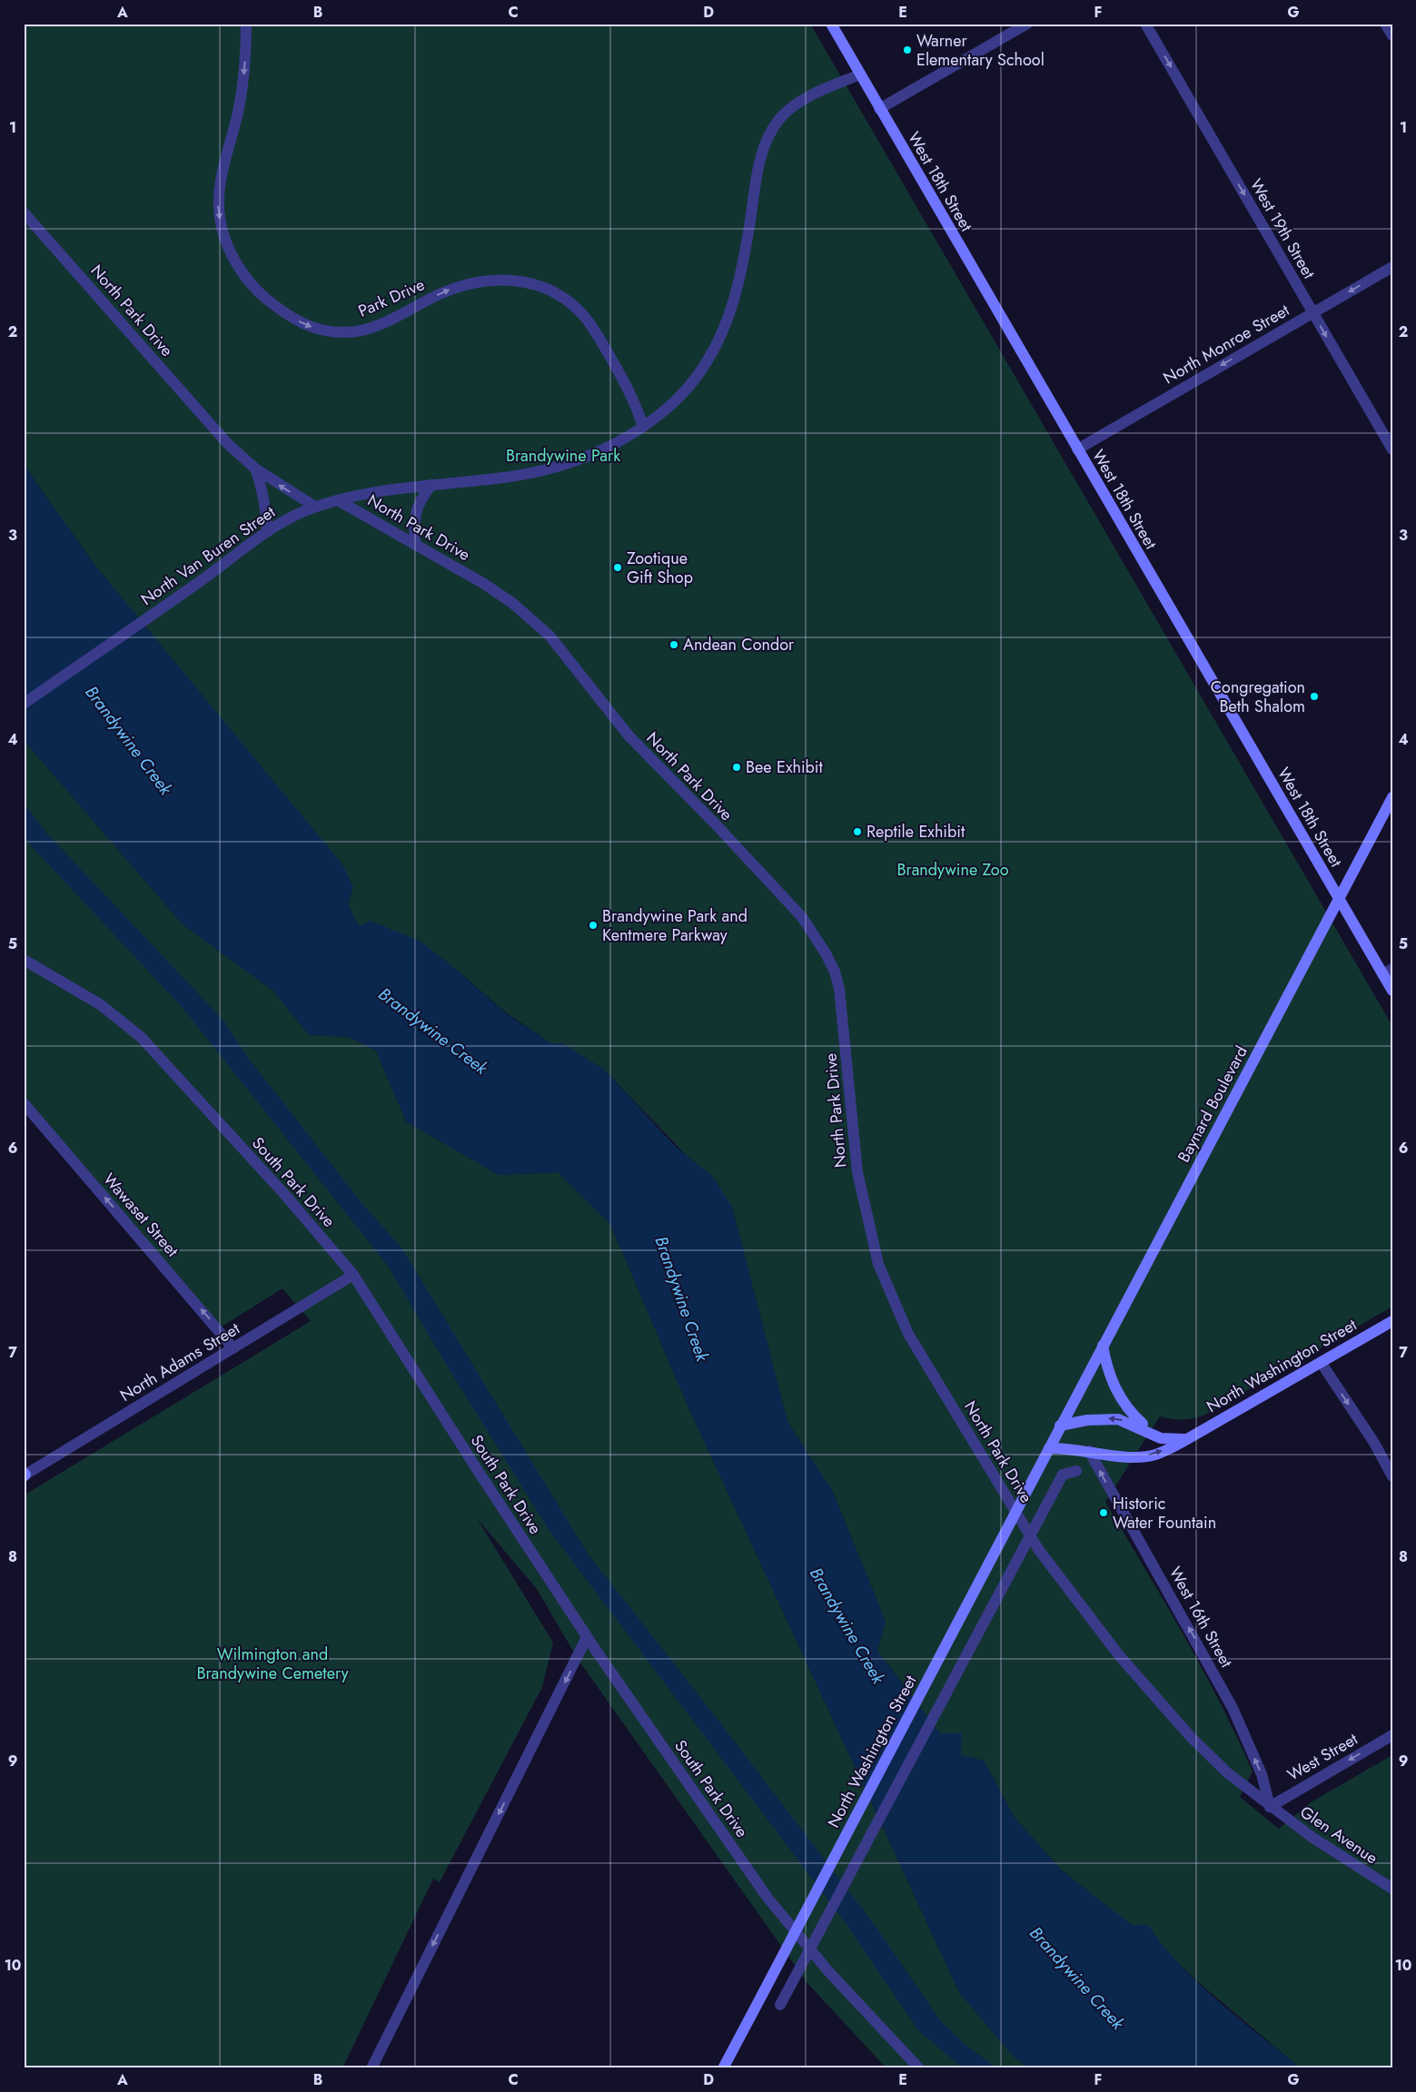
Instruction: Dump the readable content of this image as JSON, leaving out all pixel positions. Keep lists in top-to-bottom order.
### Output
{
  "streets": {
    "street": [
      "West 18th Street",
      "West 19th Street",
      "Park Drive",
      "North Park Drive",
      "North Monroe Street",
      "North Van Buren Street",
      "Baynard Boulevard",
      "South Park Drive",
      "Wawaset Street",
      "North Adams Street",
      "North Washington Street",
      "West 16th Street",
      "West Street",
      "Glen Avenue"
    ]
  },
  "crossings": [
    ["West 18th Street", "North Monroe Street"],
    ["West 18th Street", "North Van Buren Street"],
    ["West 18th Street", "Baynard Boulevard"],
    ["West 19th Street", "North Monroe Street"],
    ["Park Drive", "North Van Buren Street"],
    ["North Park Drive", "North Van Buren Street"],
    ["North Park Drive", "West 16th Street"],
    ["North Park Drive", "West Street"],
    ["North Park Drive", "Glen Avenue"],
    ["Baynard Boulevard", "North Washington Street"],
    ["South Park Drive", "North Adams Street"],
    ["Wawaset Street", "North Adams Street"],
    ["North Washington Street", "West 16th Street"],
    ["West 16th Street", "West Street"],
    ["West 16th Street", "Glen Avenue"],
    ["West Street", "Glen Avenue"]
  ],
  "one_way": [
    "West 19th Street",
    "North Monroe Street",
    "Wawaset Street",
    "West 16th Street",
    "West Street"
  ],
  "water": ["Brandywine Creek"],
  "parks": ["Brandywine Park", "Brandywine Zoo", "Wilmington and Brandywine Cemetery"],
  "places": [
    "Warner Elementary School",
    "Zootique Gift Shop",
    "Andean Condor",
    "Congregation Beth Shalom",
    "Bee Exhibit",
    "Reptile Exhibit",
    "Brandywine Park and Kentmere Parkway",
    "Historic Water Fountain"
  ],
  "grid": {
    "columns": [
      "A",
      "B",
      "C",
      "D",
      "E",
      "F",
      "G"
    ],
    "rows": [
      "1",
      "2",
      "3",
      "4",
      "5",
      "6",
      "7",
      "8",
      "9",
      "10"
    ]
  }
}
